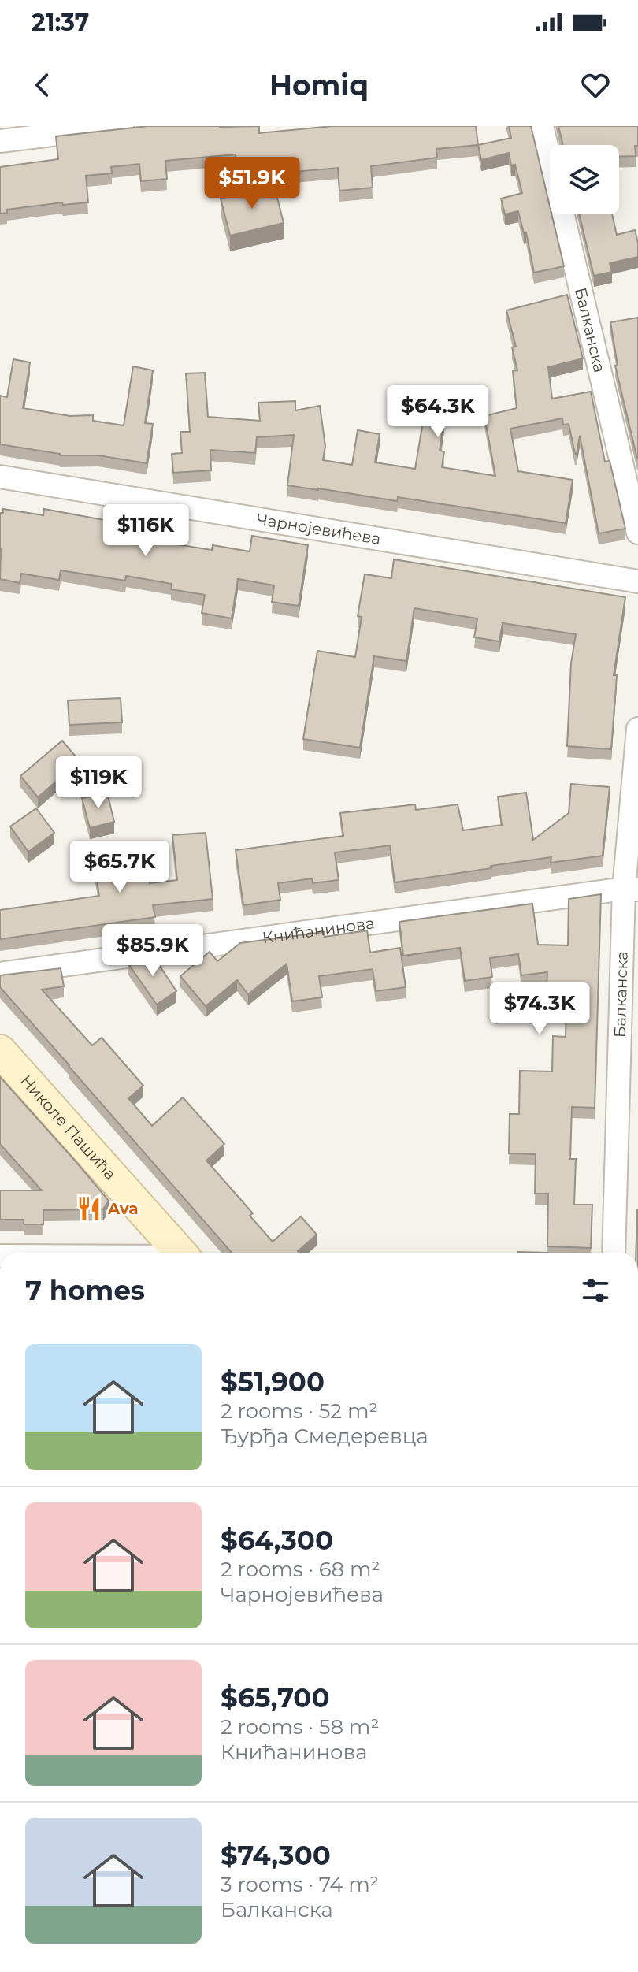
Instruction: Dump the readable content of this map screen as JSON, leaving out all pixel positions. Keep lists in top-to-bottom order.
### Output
{
  "streets": {
    "main road": ["Николе Пашића"],
    "street": ["Балканска", "Чарнојевићева", "Книћанинова"]
  },
  "crossings": [
    ["Балканска", "Книћанинова"]
  ],
  "places": {
    "restaurant": ["Ava"]
  },
  "page": {
    "status": "21:37",
    "header": "Homiq",
    "price": [
      "$51.9K",
      "$64.3K",
      "$116K",
      "$119K",
      "$65.7K",
      "$85.9K",
      "$74.3K"
    ],
    "heading": "7 homes",
    "list": [
      {
        "name": "$51,900",
        "note": "2 rooms · 52 m² · Ђурђа Смедеревца"
      },
      {
        "name": "$64,300",
        "note": "2 rooms · 68 m² · Чарнојевићева"
      },
      {
        "name": "$65,700",
        "note": "2 rooms · 58 m² · Книћанинова"
      },
      {
        "name": "$74,300",
        "note": "3 rooms · 74 m² · Балканска"
      }
    ]
  }
}
